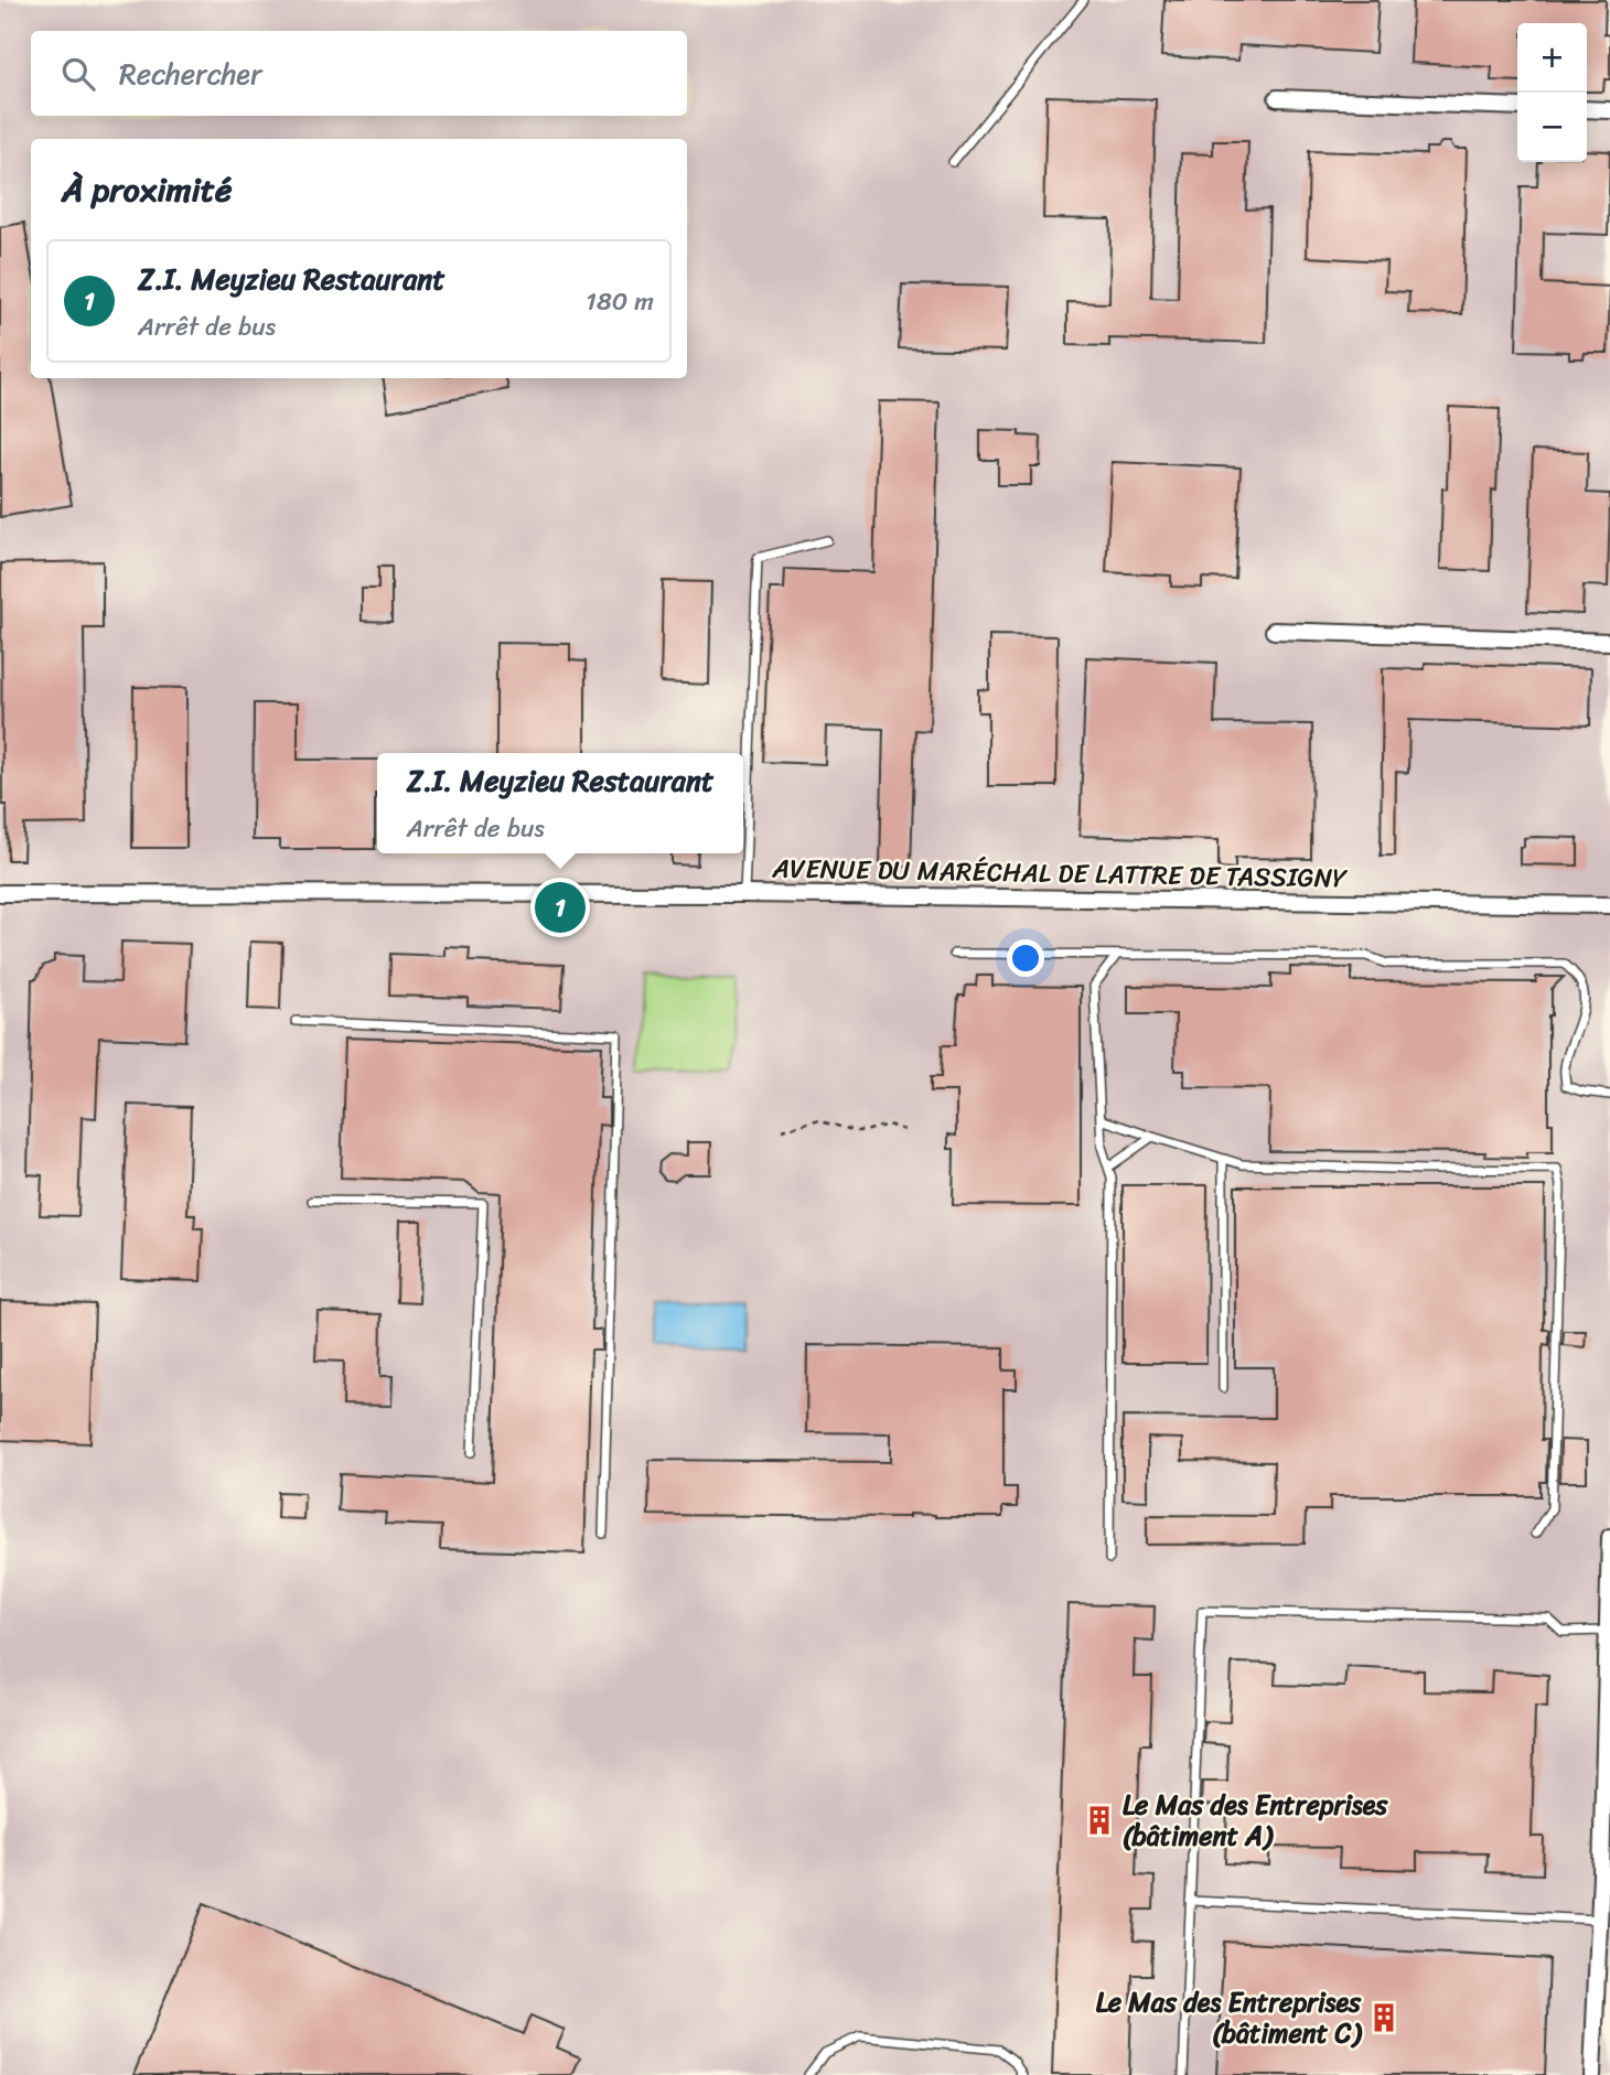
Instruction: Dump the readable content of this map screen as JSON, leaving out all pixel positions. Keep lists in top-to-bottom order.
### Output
{
  "streets": {
    "street": ["AVENUE DU MARÉCHAL DE LATTRE DE TASSIGNY"]
  },
  "places": {
    "building": ["Le Mas des Entreprises (bâtiment A)", "Le Mas des Entreprises (bâtiment C)"]
  },
  "page": {
    "map_buttons": ["+", "−"],
    "search": "Rechercher",
    "heading": "À proximité",
    "list": [
      {
        "mark": "1",
        "name": "Z.I. Meyzieu Restaurant",
        "note": "Arrêt de bus",
        "value": "180 m"
      }
    ],
    "popup": ["Z.I. Meyzieu Restaurant", "Arrêt de bus"],
    "pins": "1"
  }
}
